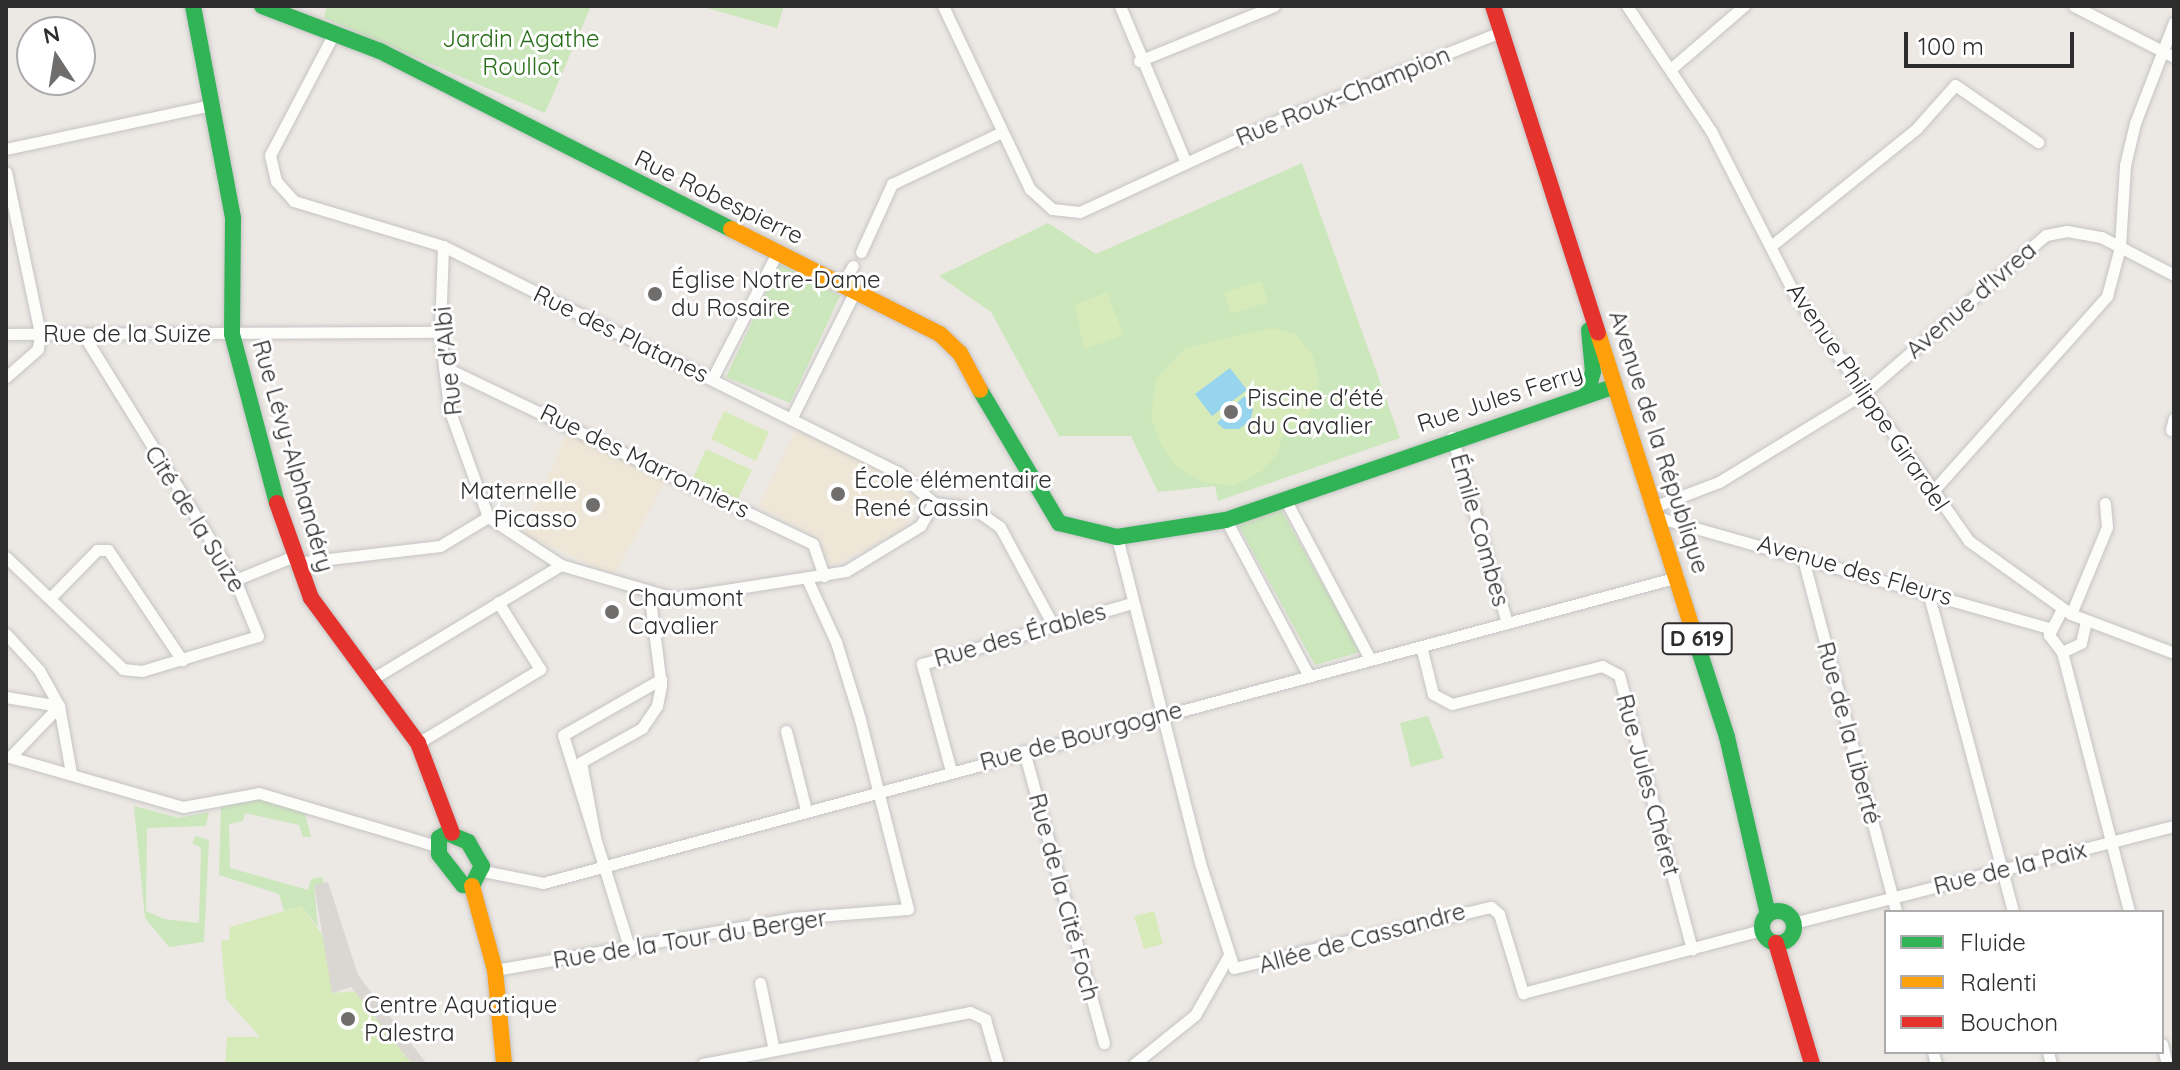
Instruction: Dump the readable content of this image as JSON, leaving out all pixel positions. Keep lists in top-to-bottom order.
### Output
{
  "streets": {
    "street": [
      "Rue Roux-Champion",
      "Rue Robespierre",
      "Avenue d'Ivrea",
      "Rue de la Suize",
      "Rue des Platanes",
      "Rue d'Albi",
      "Avenue Philippe Girardel",
      "Rue Jules Ferry",
      "Avenue de la République",
      "Rue Lévy-Alphandéry",
      "Rue des Marronniers",
      "Cité de la Suize",
      "Émile Combes",
      "Avenue des Fleurs",
      "Rue des Érables",
      "D 619",
      "Rue de la Liberté",
      "Rue de Bourgogne",
      "Rue Jules Chéret",
      "Rue de la Paix",
      "Rue de la Cité Foch",
      "Allée de Cassandre",
      "Rue de la Tour du Berger"
    ]
  },
  "crossings": [
    ["Rue Roux-Champion", "Avenue de la République"],
    ["Rue Robespierre", "Rue des Platanes"],
    ["Rue Robespierre", "Rue Jules Ferry"],
    ["Avenue d'Ivrea", "Avenue Philippe Girardel"],
    ["Avenue d'Ivrea", "Avenue de la République"],
    ["Avenue d'Ivrea", "Avenue des Fleurs"],
    ["Rue de la Suize", "Rue d'Albi"],
    ["Rue de la Suize", "Rue Lévy-Alphandéry"],
    ["Rue de la Suize", "Cité de la Suize"],
    ["Rue des Platanes", "Rue d'Albi"],
    ["Rue d'Albi", "Rue des Marronniers"],
    ["Avenue Philippe Girardel", "Avenue des Fleurs"],
    ["Rue Jules Ferry", "Avenue de la République"],
    ["Rue Jules Ferry", "Émile Combes"],
    ["Avenue de la République", "Avenue des Fleurs"],
    ["Avenue de la République", "Rue de Bourgogne"],
    ["Émile Combes", "Rue de Bourgogne"],
    ["Avenue des Fleurs", "Rue de la Liberté"],
    ["Rue des Érables", "Rue de Bourgogne"],
    ["Rue de la Liberté", "Rue de la Paix"],
    ["Rue de Bourgogne", "Rue Jules Chéret"],
    ["Rue de Bourgogne", "Rue de la Cité Foch"],
    ["Rue de Bourgogne", "Rue de la Tour du Berger"],
    ["Rue Jules Chéret", "Allée de Cassandre"]
  ],
  "parks": ["Jardin Agathe Roullot"],
  "places": [
    "Église Notre-Dame du Rosaire",
    "Piscine d'été du Cavalier",
    "École élémentaire René Cassin",
    "Maternelle Picasso",
    "Chaumont Cavalier",
    "Centre Aquatique Palestra"
  ],
  "legend": ["Fluide", "Ralenti", "Bouchon"],
  "scale_bar": "100 m",
  "north": "top"
}
